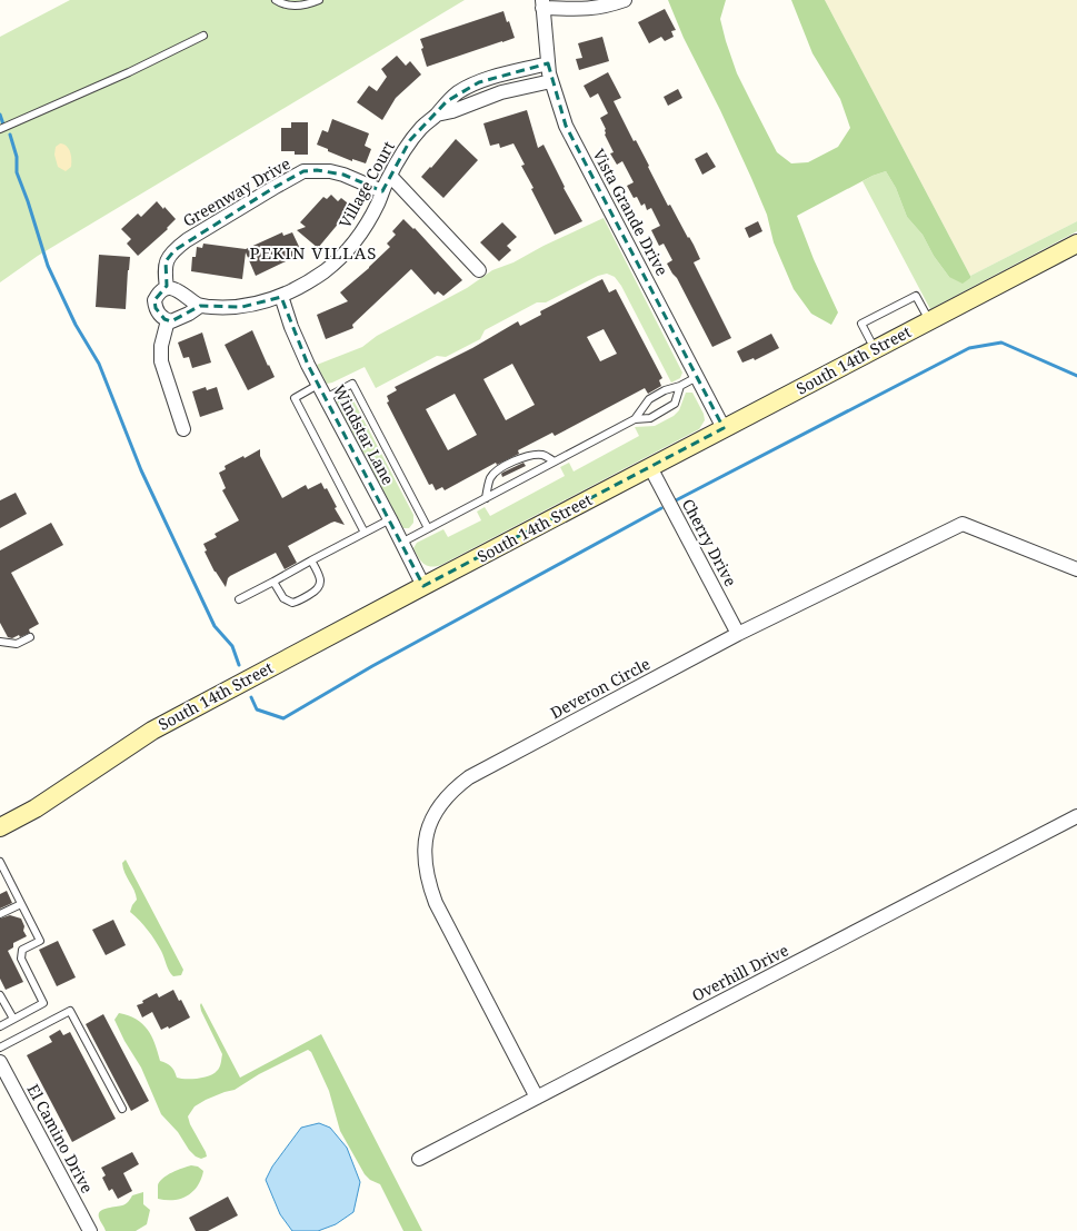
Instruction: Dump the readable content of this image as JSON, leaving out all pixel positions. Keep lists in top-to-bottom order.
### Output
{
  "streets": {
    "main road": ["South 14th Street"],
    "street": [
      "Village Court",
      "Greenway Drive",
      "Vista Grande Drive",
      "Windstar Lane",
      "Cherry Drive",
      "Deveron Circle",
      "Overhill Drive",
      "El Camino Drive"
    ]
  },
  "crossings": [
    ["Village Court", "Greenway Drive"],
    ["Village Court", "Vista Grande Drive"],
    ["Village Court", "Windstar Lane"],
    ["Vista Grande Drive", "South 14th Street"],
    ["South 14th Street", "Windstar Lane"],
    ["South 14th Street", "Cherry Drive"],
    ["Cherry Drive", "Deveron Circle"],
    ["Deveron Circle", "Overhill Drive"]
  ],
  "districts": ["PEKIN VILLAS"]
}
